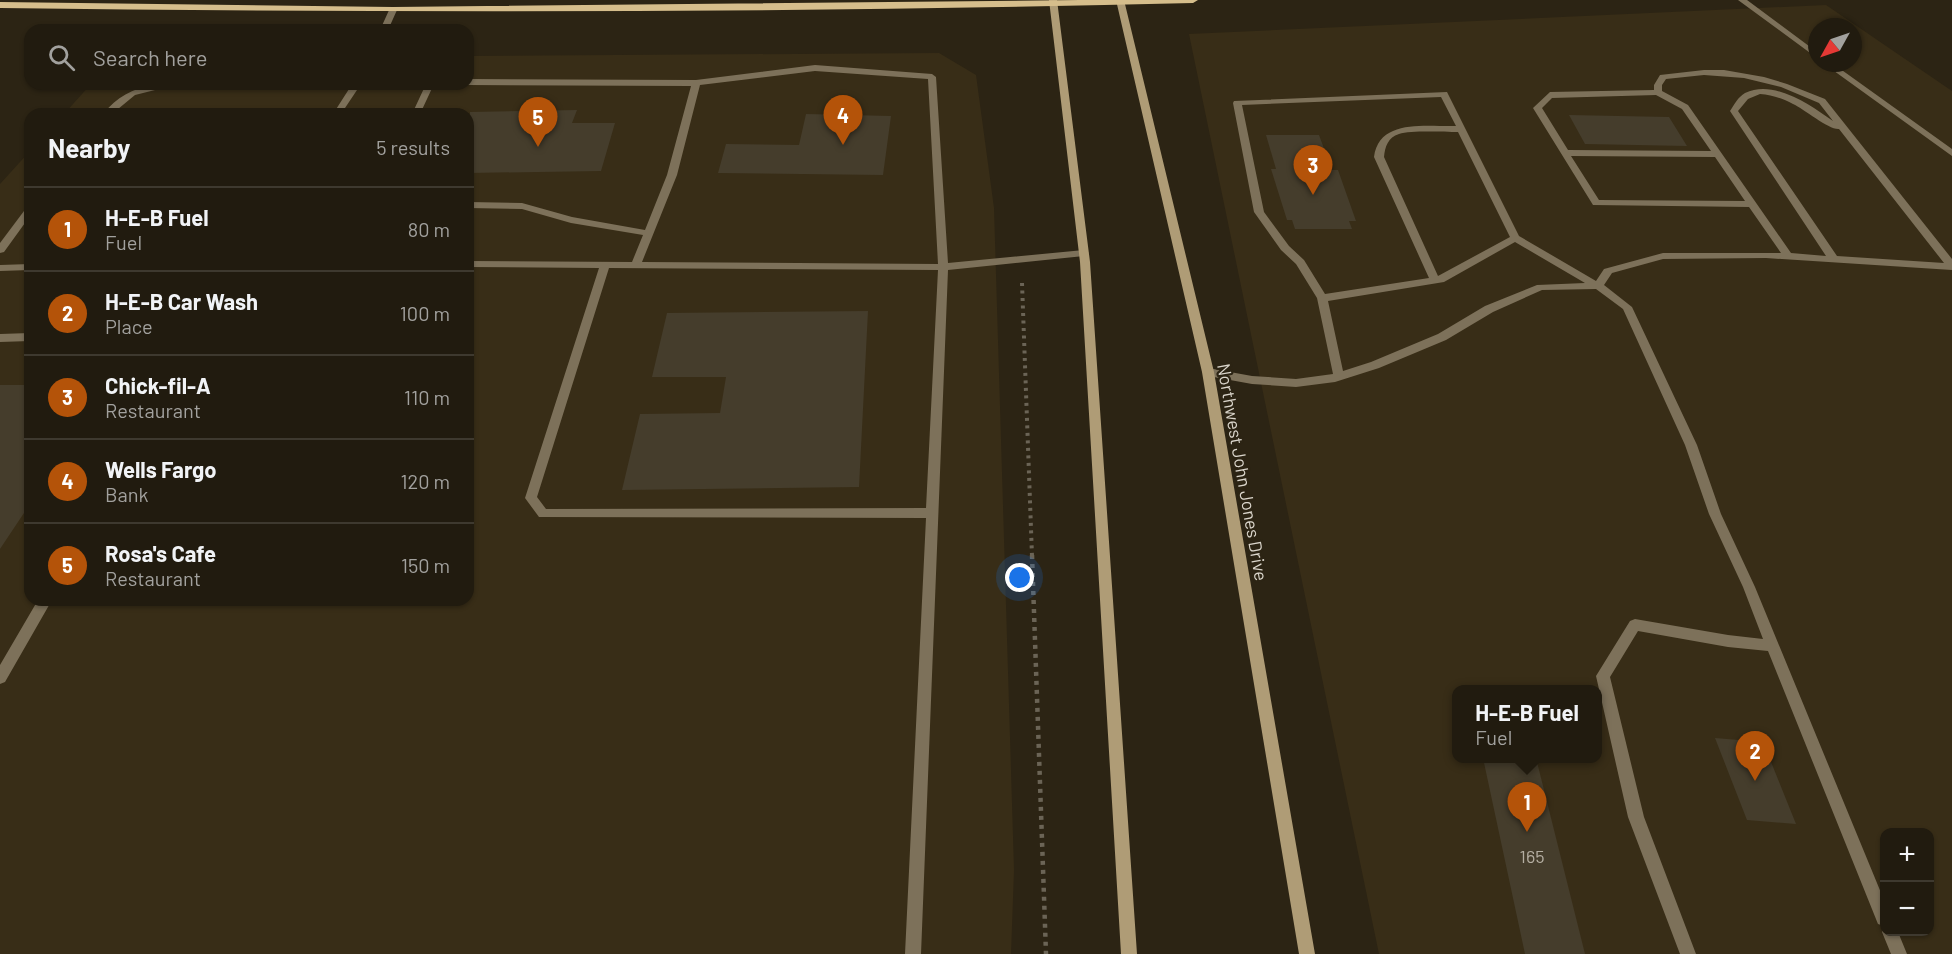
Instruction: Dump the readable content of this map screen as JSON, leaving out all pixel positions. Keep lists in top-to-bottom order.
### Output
{
  "streets": {
    "main road": ["Northwest John Jones Drive"]
  },
  "house_numbers": ["165"],
  "north": "bottom left",
  "page": {
    "search": "Search here",
    "pins": [
      "4",
      "5",
      "3",
      "2",
      "1"
    ],
    "heading": ["Nearby", "5 results"],
    "list": [
      {
        "mark": "1",
        "name": "H-E-B Fuel",
        "note": "Fuel",
        "value": "80 m"
      },
      {
        "mark": "2",
        "name": "H-E-B Car Wash",
        "note": "Place",
        "value": "100 m"
      },
      {
        "mark": "3",
        "name": "Chick-fil-A",
        "note": "Restaurant",
        "value": "110 m"
      },
      {
        "mark": "4",
        "name": "Wells Fargo",
        "note": "Bank",
        "value": "120 m"
      },
      {
        "mark": "5",
        "name": "Rosa's Cafe",
        "note": "Restaurant",
        "value": "150 m"
      }
    ],
    "popup": ["H-E-B Fuel", "Fuel"],
    "map_buttons": ["+", "−"]
  }
}
